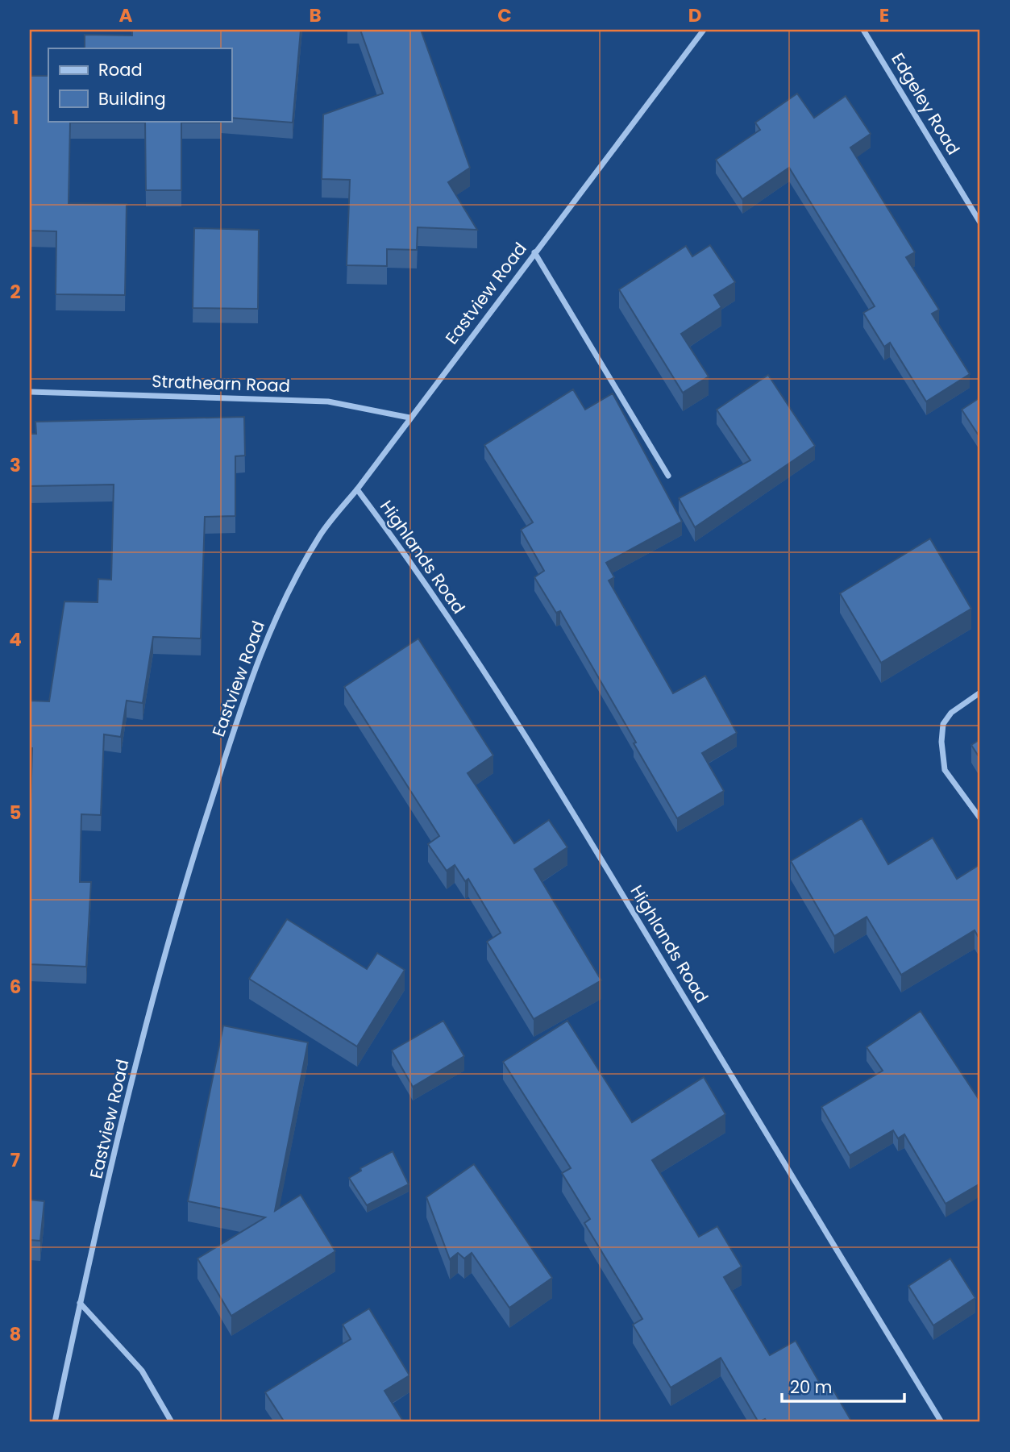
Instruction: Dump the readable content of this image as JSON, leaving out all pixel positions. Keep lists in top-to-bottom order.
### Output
{
  "streets": {
    "street": [
      "Edgeley Road",
      "Eastview Road",
      "Strathearn Road",
      "Highlands Road"
    ]
  },
  "crossings": [
    ["Eastview Road", "Strathearn Road"],
    ["Eastview Road", "Highlands Road"]
  ],
  "legend": ["Road", "Building"],
  "scale_bar": "20 m",
  "grid": {
    "columns": [
      "A",
      "B",
      "C",
      "D",
      "E"
    ],
    "rows": [
      "1",
      "2",
      "3",
      "4",
      "5",
      "6",
      "7",
      "8"
    ]
  }
}
